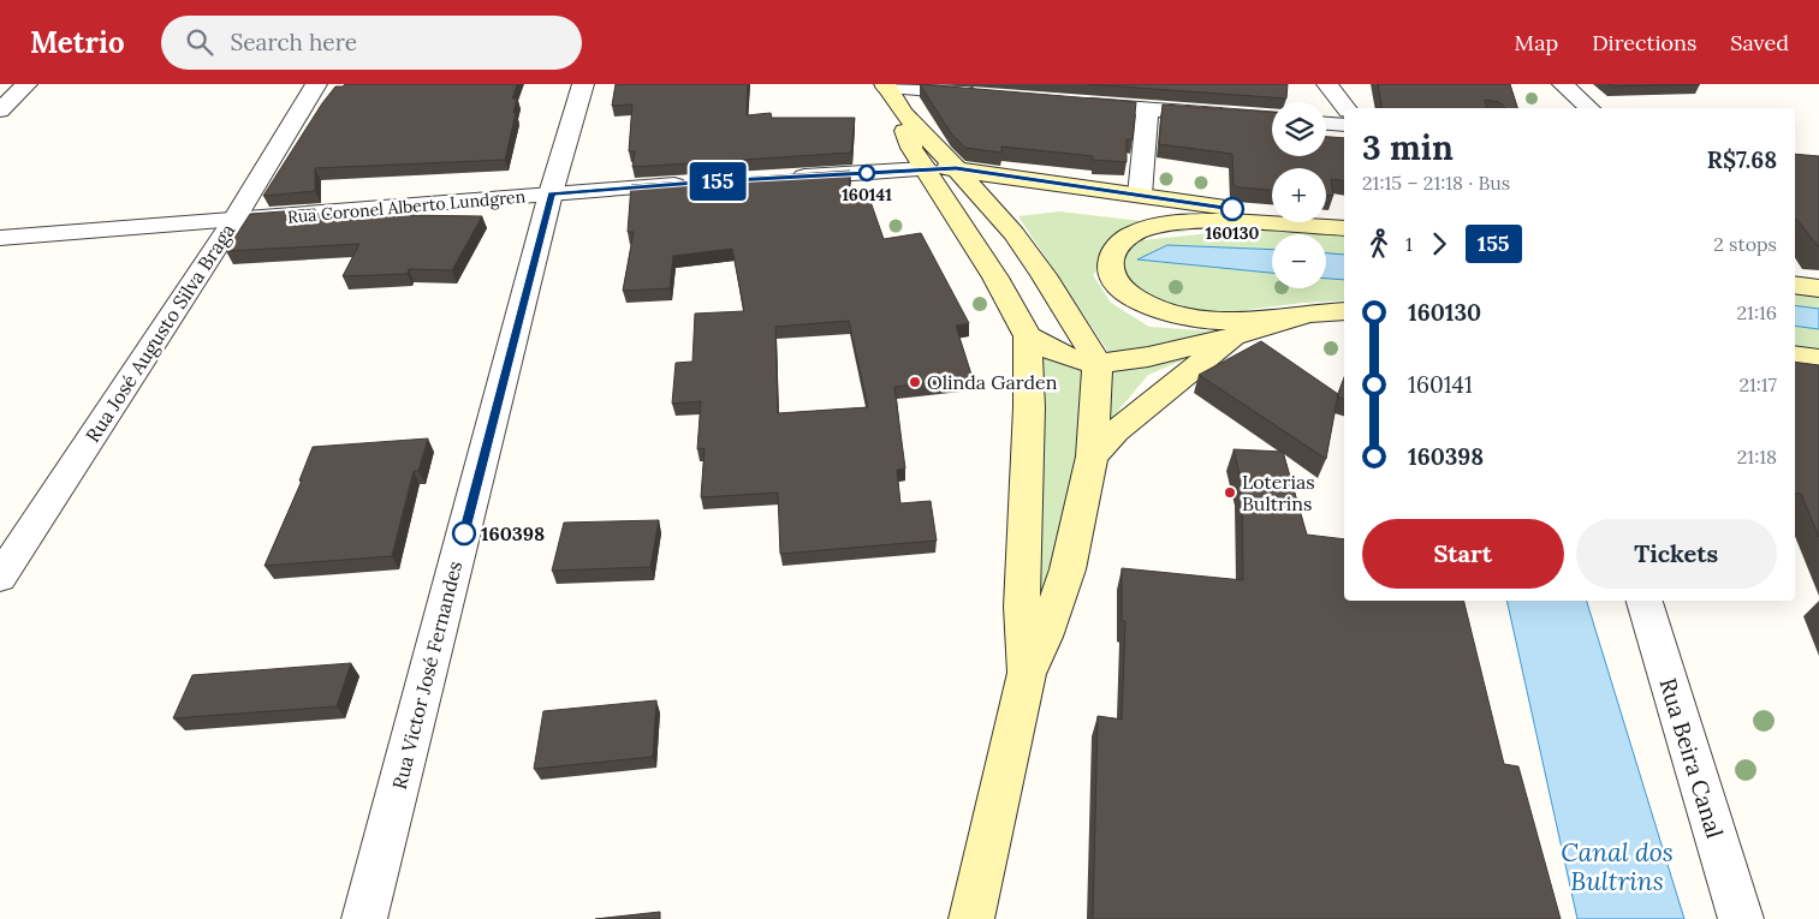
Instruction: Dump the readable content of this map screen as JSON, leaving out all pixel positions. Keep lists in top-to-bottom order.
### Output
{
  "streets": {
    "street": [
      "Rua Coronel Alberto Lundgren",
      "Rua José Augusto Silva Braga",
      "Rua Victor José Fernandes",
      "Rua Beira Canal"
    ]
  },
  "crossings": [
    ["Rua Coronel Alberto Lundgren", "Rua José Augusto Silva Braga"],
    ["Rua Coronel Alberto Lundgren", "Rua Victor José Fernandes"]
  ],
  "water": ["Canal dos Bultrins"],
  "places": [
    "160141",
    "160130",
    "Olinda Garden",
    "Loterias Bultrins",
    "160398"
  ],
  "lines": ["bus line 155"],
  "page": {
    "header": "Metrio",
    "search": "Search here",
    "nav": ["Map", "Directions", "Saved"],
    "on_map": "155",
    "map_buttons": ["+", "−"],
    "heading": ["3 min", "21:15 – 21:18 · Bus", "R$7.68"],
    "legs": ["1", "155", "2 stops"],
    "list": [
      {
        "name": "160130",
        "value": "21:16"
      },
      {
        "name": "160141",
        "value": "21:17"
      },
      {
        "name": "160398",
        "value": "21:18"
      }
    ],
    "buttons": ["Start", "Tickets"]
  }
}
